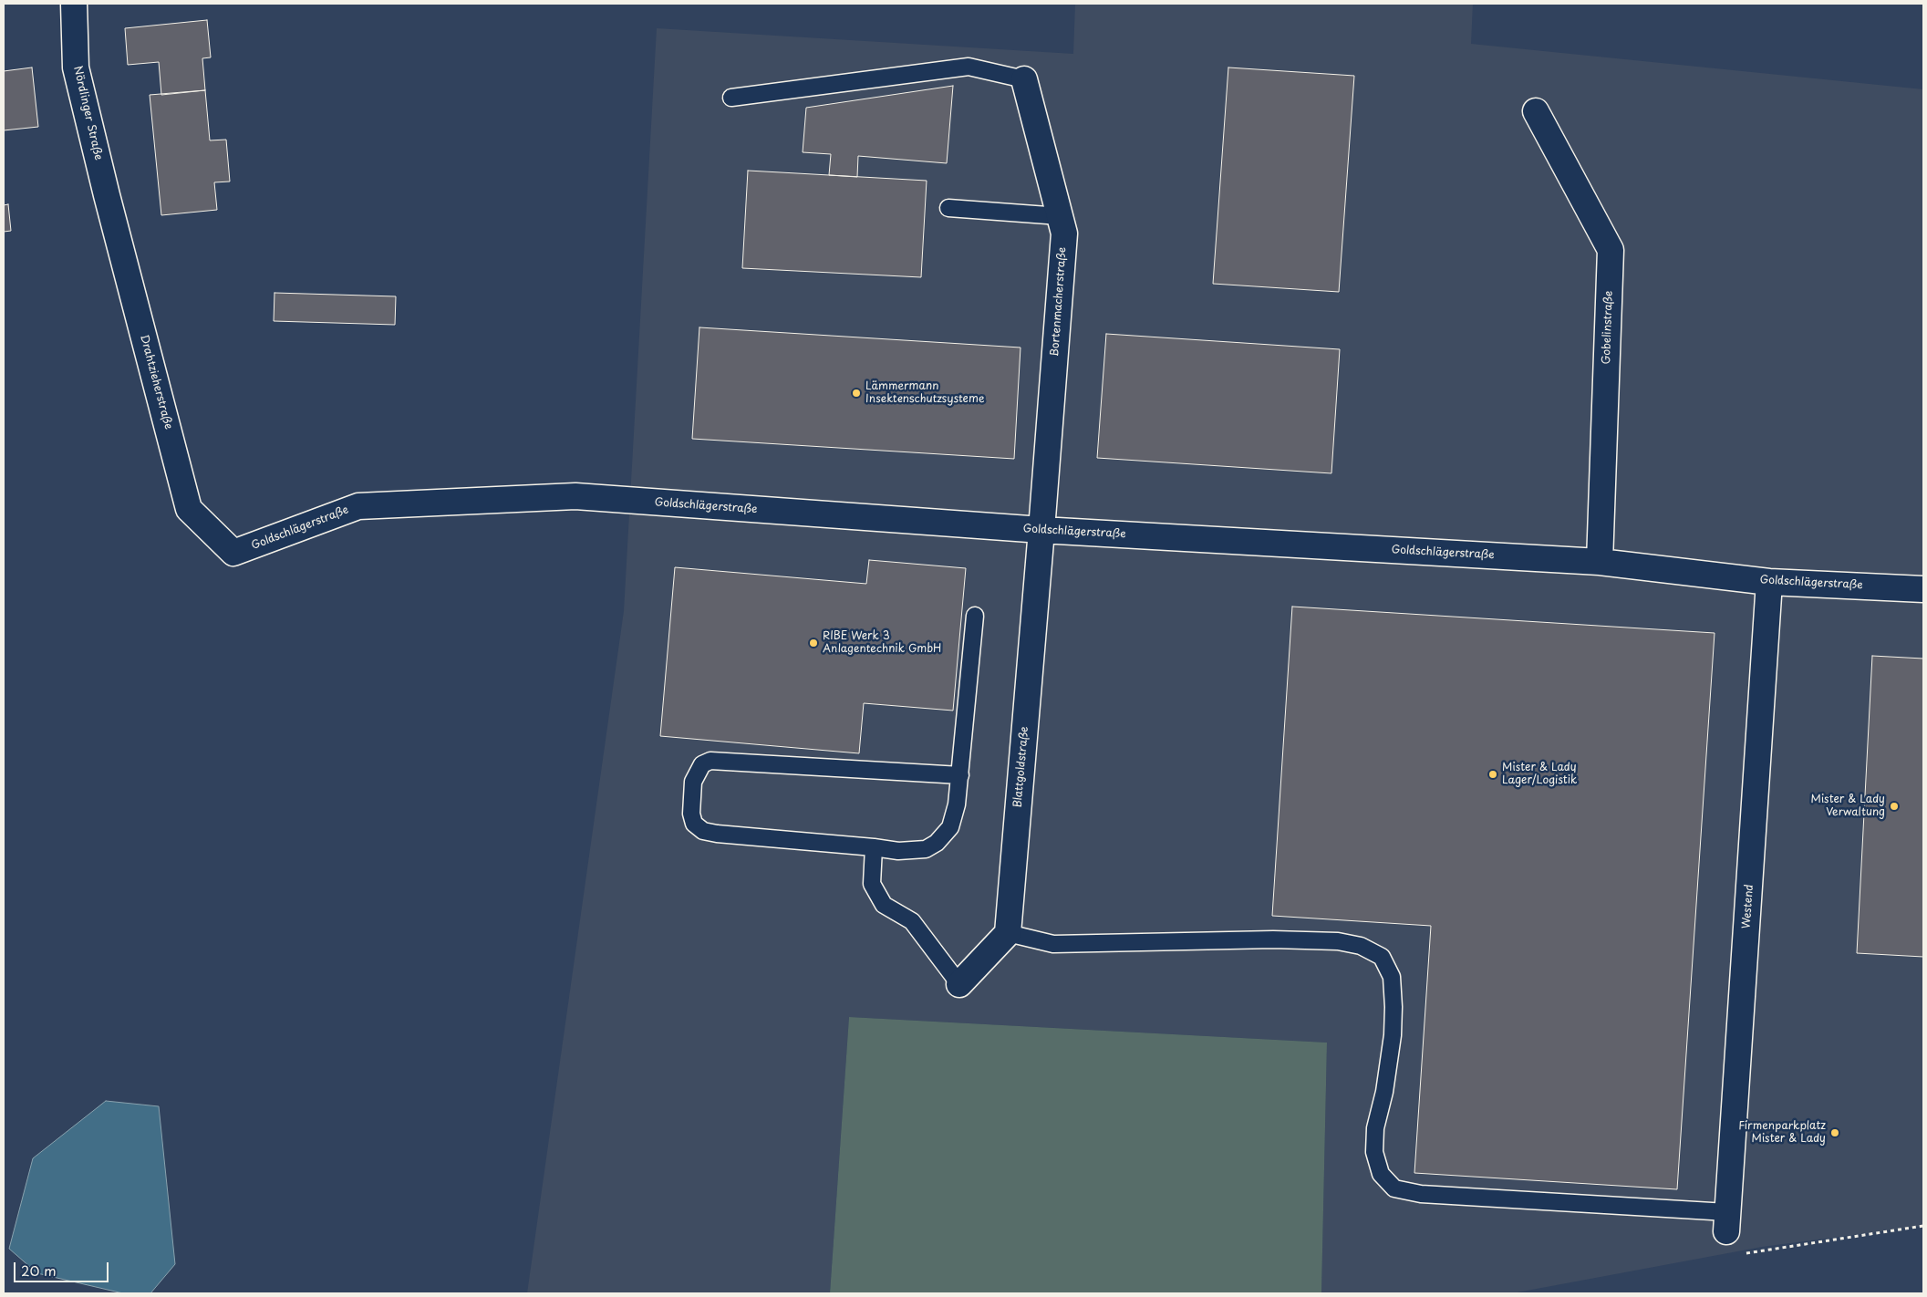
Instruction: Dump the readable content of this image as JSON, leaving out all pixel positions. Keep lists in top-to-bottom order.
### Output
{
  "streets": {
    "street": [
      "Nördlinger Straße",
      "Bortenmacherstraße",
      "Gobelinstraße",
      "Drahtzieherstraße",
      "Goldschlägerstraße",
      "Blattgoldstraße",
      "Westend"
    ]
  },
  "crossings": [
    ["Nördlinger Straße", "Drahtzieherstraße"],
    ["Bortenmacherstraße", "Goldschlägerstraße"],
    ["Bortenmacherstraße", "Blattgoldstraße"],
    ["Gobelinstraße", "Goldschlägerstraße"],
    ["Drahtzieherstraße", "Goldschlägerstraße"],
    ["Goldschlägerstraße", "Blattgoldstraße"],
    ["Goldschlägerstraße", "Westend"]
  ],
  "places": [
    "Lämmermann Insektenschutzsysteme",
    "RIBE Werk 3 Anlagentechnik GmbH",
    "Mister & Lady Lager/Logistik",
    "Mister & Lady Verwaltung",
    "Firmenparkplatz Mister & Lady"
  ],
  "scale_bar": "20 m"
}
